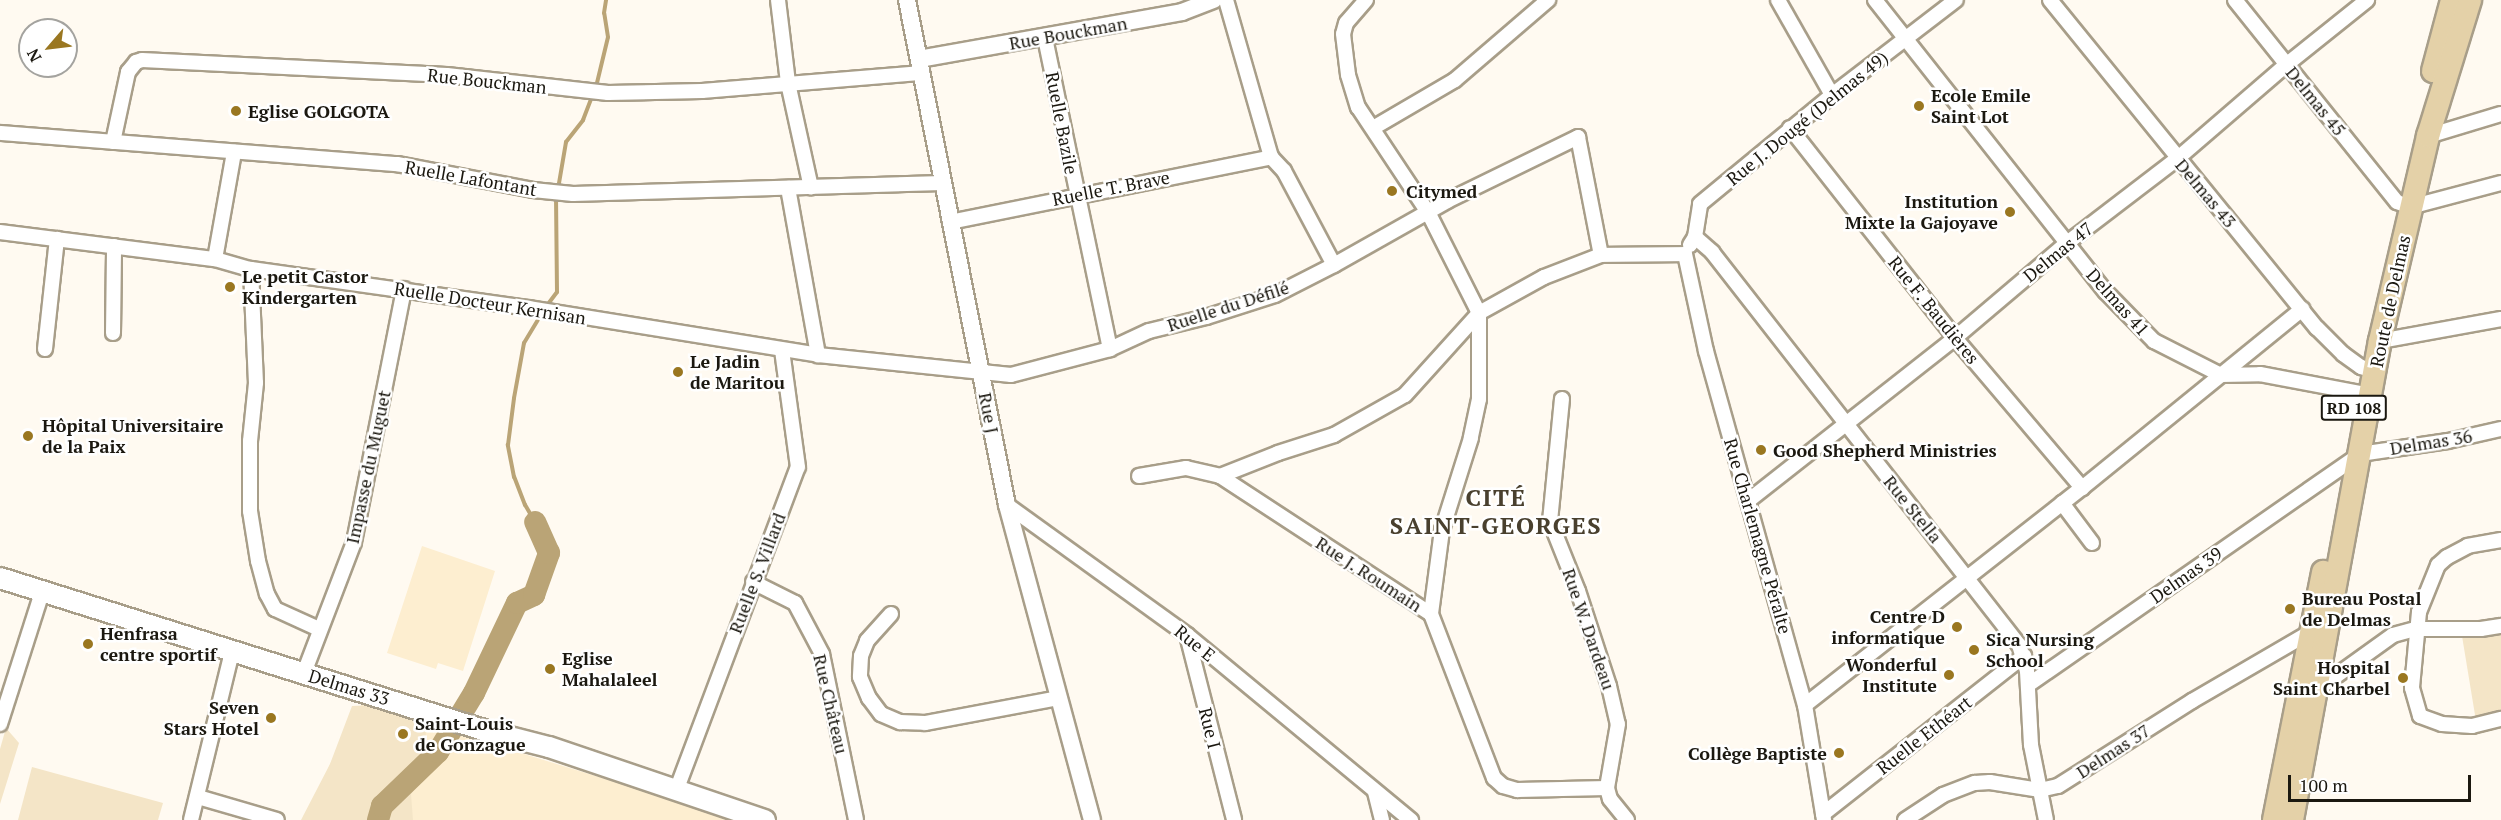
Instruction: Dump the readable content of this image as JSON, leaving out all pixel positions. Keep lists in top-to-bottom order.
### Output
{
  "streets": {
    "main road": ["Route de Delmas", "RD 108", "Delmas 33"],
    "street": [
      "Rue Bouckman",
      "Delmas 45",
      "Rue J. Dougé (Delmas 49)",
      "Ruelle Bazile",
      "Ruelle Lafontant",
      "Ruelle T. Brave",
      "Delmas 43",
      "Delmas 47",
      "Delmas 41",
      "Ruelle Docteur Kernisan",
      "Ruelle du Défilé",
      "Rue F. Baudières",
      "Rue J",
      "Delmas 36",
      "Impasse du Muguet",
      "Rue Stella",
      "Rue Charlemagne Péralte",
      "Ruelle S. Villard",
      "Rue J. Roumain",
      "Delmas 39",
      "Rue W. Dardeau",
      "Rue E",
      "Rue Château",
      "Rue I",
      "Ruelle Ethéart",
      "Delmas 37"
    ]
  },
  "crossings": [
    ["Rue Bouckman", "Ruelle Bazile"],
    ["Rue Bouckman", "Ruelle Lafontant"],
    ["Rue Bouckman", "Rue J"],
    ["Delmas 45", "Delmas 47"],
    ["Delmas 45", "Route de Delmas"],
    ["Rue J. Dougé (Delmas 49)", "Delmas 41"],
    ["Rue J. Dougé (Delmas 49)", "Rue F. Baudières"],
    ["Rue J. Dougé (Delmas 49)", "Rue Stella"],
    ["Rue J. Dougé (Delmas 49)", "Rue Charlemagne Péralte"],
    ["Ruelle Bazile", "Ruelle T. Brave"],
    ["Ruelle Bazile", "Ruelle du Défilé"],
    ["Ruelle Lafontant", "Rue J"],
    ["Ruelle T. Brave", "Rue J"],
    ["Delmas 43", "Delmas 47"],
    ["Delmas 43", "Route de Delmas"],
    ["Delmas 47", "Delmas 41"],
    ["Delmas 47", "Rue F. Baudières"],
    ["Delmas 47", "Rue Stella"],
    ["Delmas 47", "Rue Charlemagne Péralte"],
    ["Route de Delmas", "Delmas 41"],
    ["Route de Delmas", "Delmas 36"],
    ["Route de Delmas", "Delmas 39"],
    ["Route de Delmas", "Delmas 37"],
    ["Ruelle Docteur Kernisan", "Ruelle du Défilé"],
    ["Ruelle Docteur Kernisan", "Rue J"],
    ["Ruelle Docteur Kernisan", "Impasse du Muguet"],
    ["Ruelle Docteur Kernisan", "Ruelle S. Villard"],
    ["Ruelle du Défilé", "Rue J"],
    ["Rue J", "Rue E"],
    ["Delmas 36", "Delmas 39"],
    ["Impasse du Muguet", "Delmas 33"],
    ["Rue Stella", "Delmas 39"],
    ["Rue Stella", "Ruelle Ethéart"],
    ["Rue Stella", "Delmas 37"],
    ["Rue Charlemagne Péralte", "Ruelle Ethéart"],
    ["Ruelle S. Villard", "Delmas 33"],
    ["Ruelle S. Villard", "Rue Château"],
    ["Rue J. Roumain", "Rue W. Dardeau"],
    ["Rue E", "Rue I"]
  ],
  "districts": ["CITÉ SAINT-GEORGES"],
  "places": [
    "Ecole Emile Saint Lot",
    "Eglise GOLGOTA",
    "Citymed",
    "Institution Mixte la Gajoyave",
    "Le petit Castor Kindergarten",
    "Le Jadin de Maritou",
    "Hôpital Universitaire de la Paix",
    "Good Shepherd Ministries",
    "Bureau Postal de Delmas",
    "Centre D informatique",
    "Henfrasa centre sportif",
    "Sica Nursing School",
    "Eglise Mahalaleel",
    "Wonderful Institute",
    "Hospital Saint Charbel",
    "Seven Stars Hotel",
    "Saint-Louis de Gonzague",
    "Collège Baptiste"
  ],
  "scale_bar": "100 m",
  "north": "bottom left"
}
